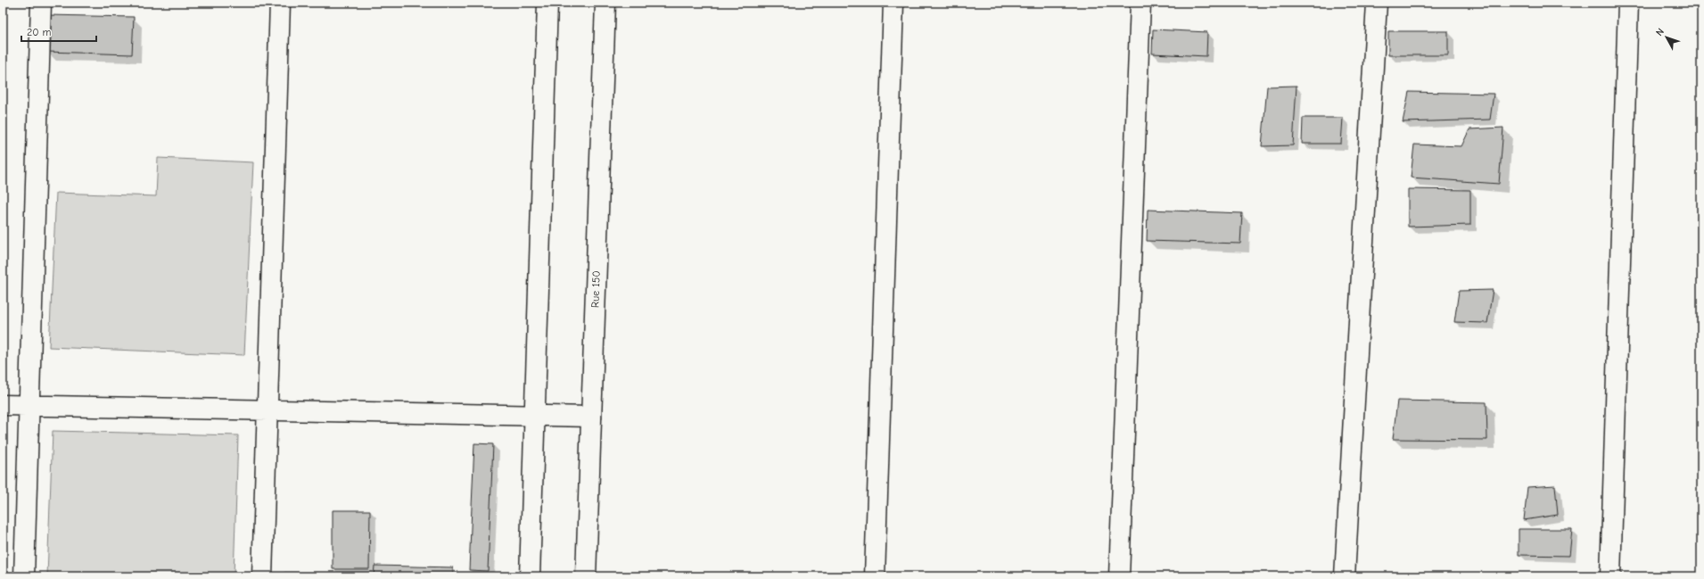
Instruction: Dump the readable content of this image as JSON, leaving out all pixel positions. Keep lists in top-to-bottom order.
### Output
{
  "streets": {
    "street": ["Rue 150"]
  },
  "scale_bar": "20 m",
  "north": "top left"
}
